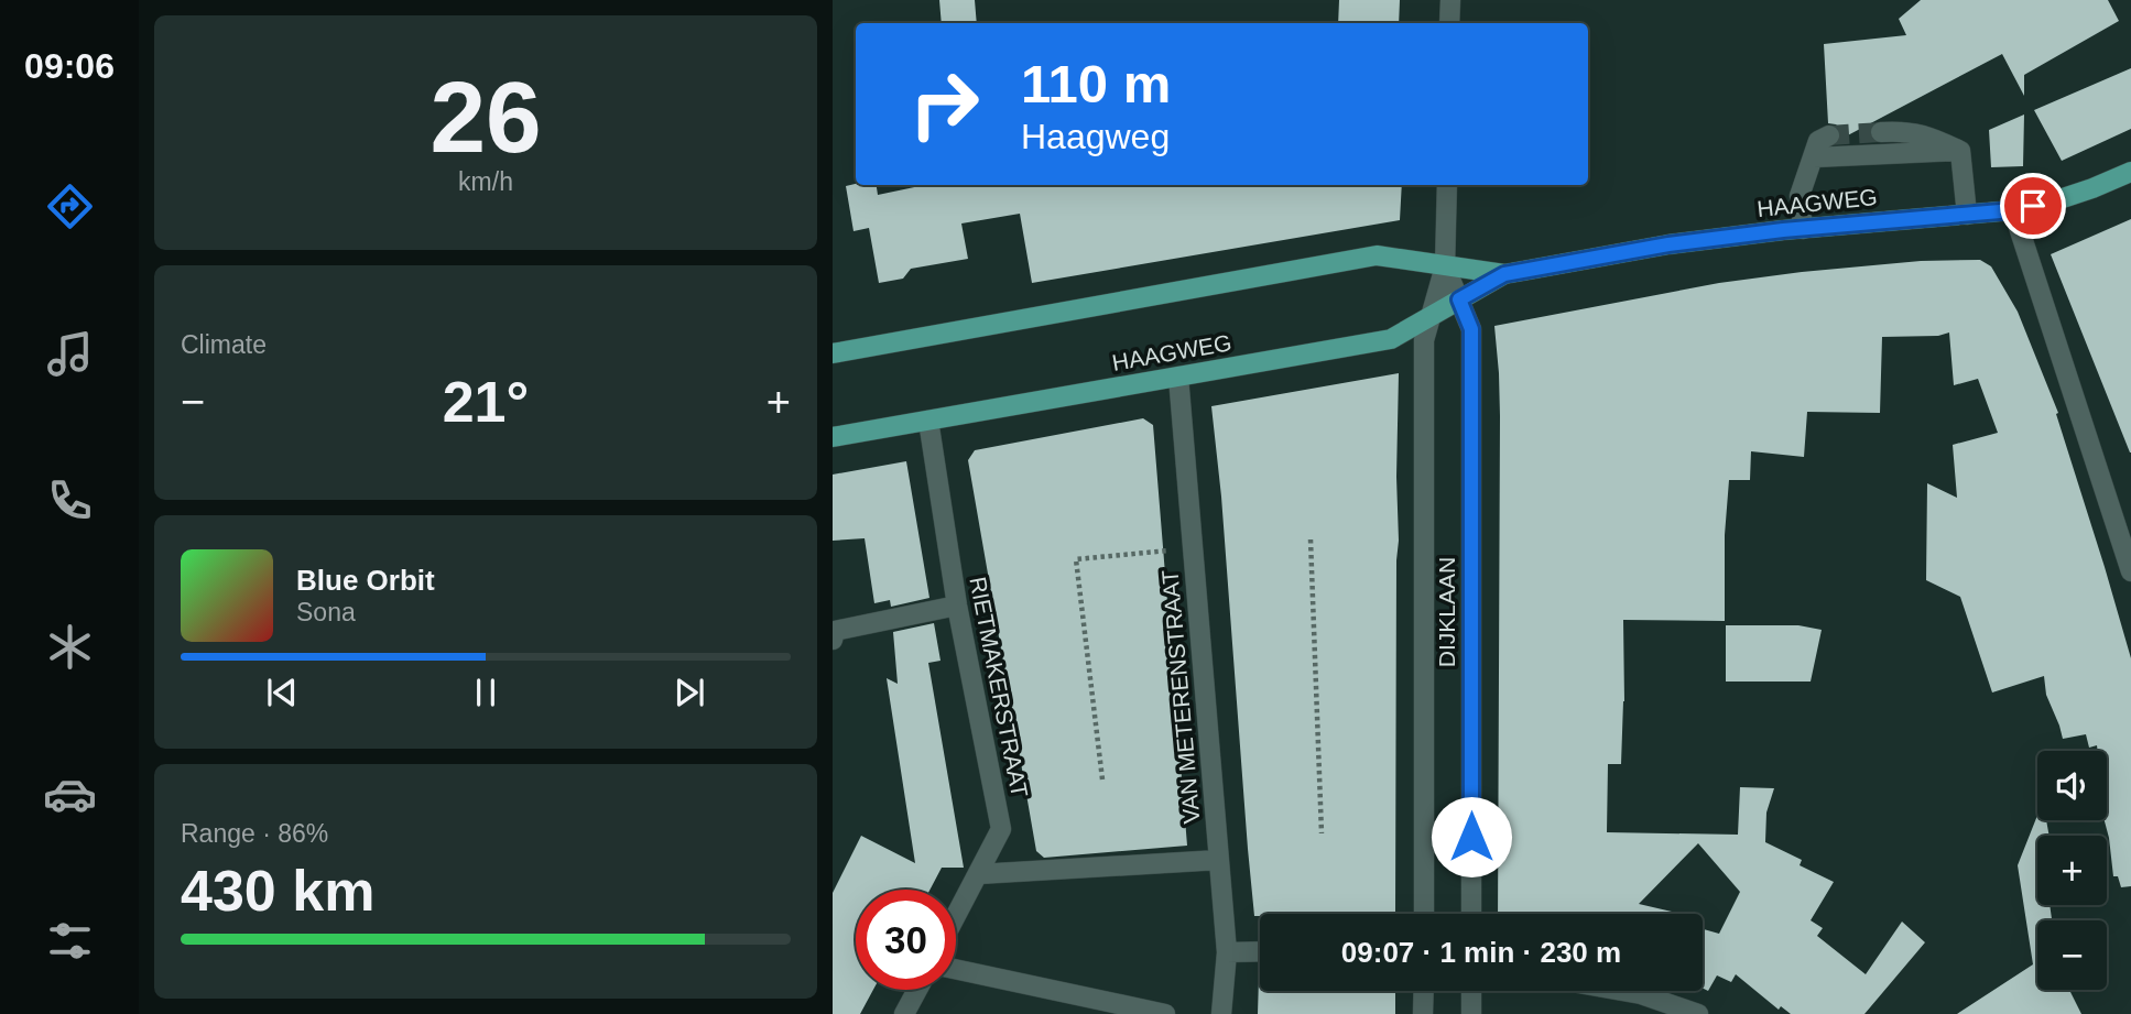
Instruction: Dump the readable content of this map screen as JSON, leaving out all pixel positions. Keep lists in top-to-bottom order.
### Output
{
  "streets": {
    "main road": ["HAAGWEG"],
    "street": ["DIJKLAAN", "RIETMAKERSTRAAT", "VAN METERENSTRAAT"]
  },
  "crossings": [
    ["HAAGWEG", "DIJKLAAN"],
    ["HAAGWEG", "RIETMAKERSTRAAT"],
    ["HAAGWEG", "VAN METERENSTRAAT"]
  ],
  "page": {
    "tabs": "09:06",
    "tile": [
      ["26", "km/h"],
      "Climate",
      ["Range · 86%", "430 km"]
    ],
    "turn": ["110 m", "Haagweg"],
    "heat": ["−", "21°", "+"],
    "song": ["Blue Orbit", "Sona"],
    "map_buttons": ["+", "−"],
    "limit": "30",
    "trip": "09:07 · 1 min · 230 m"
  }
}
